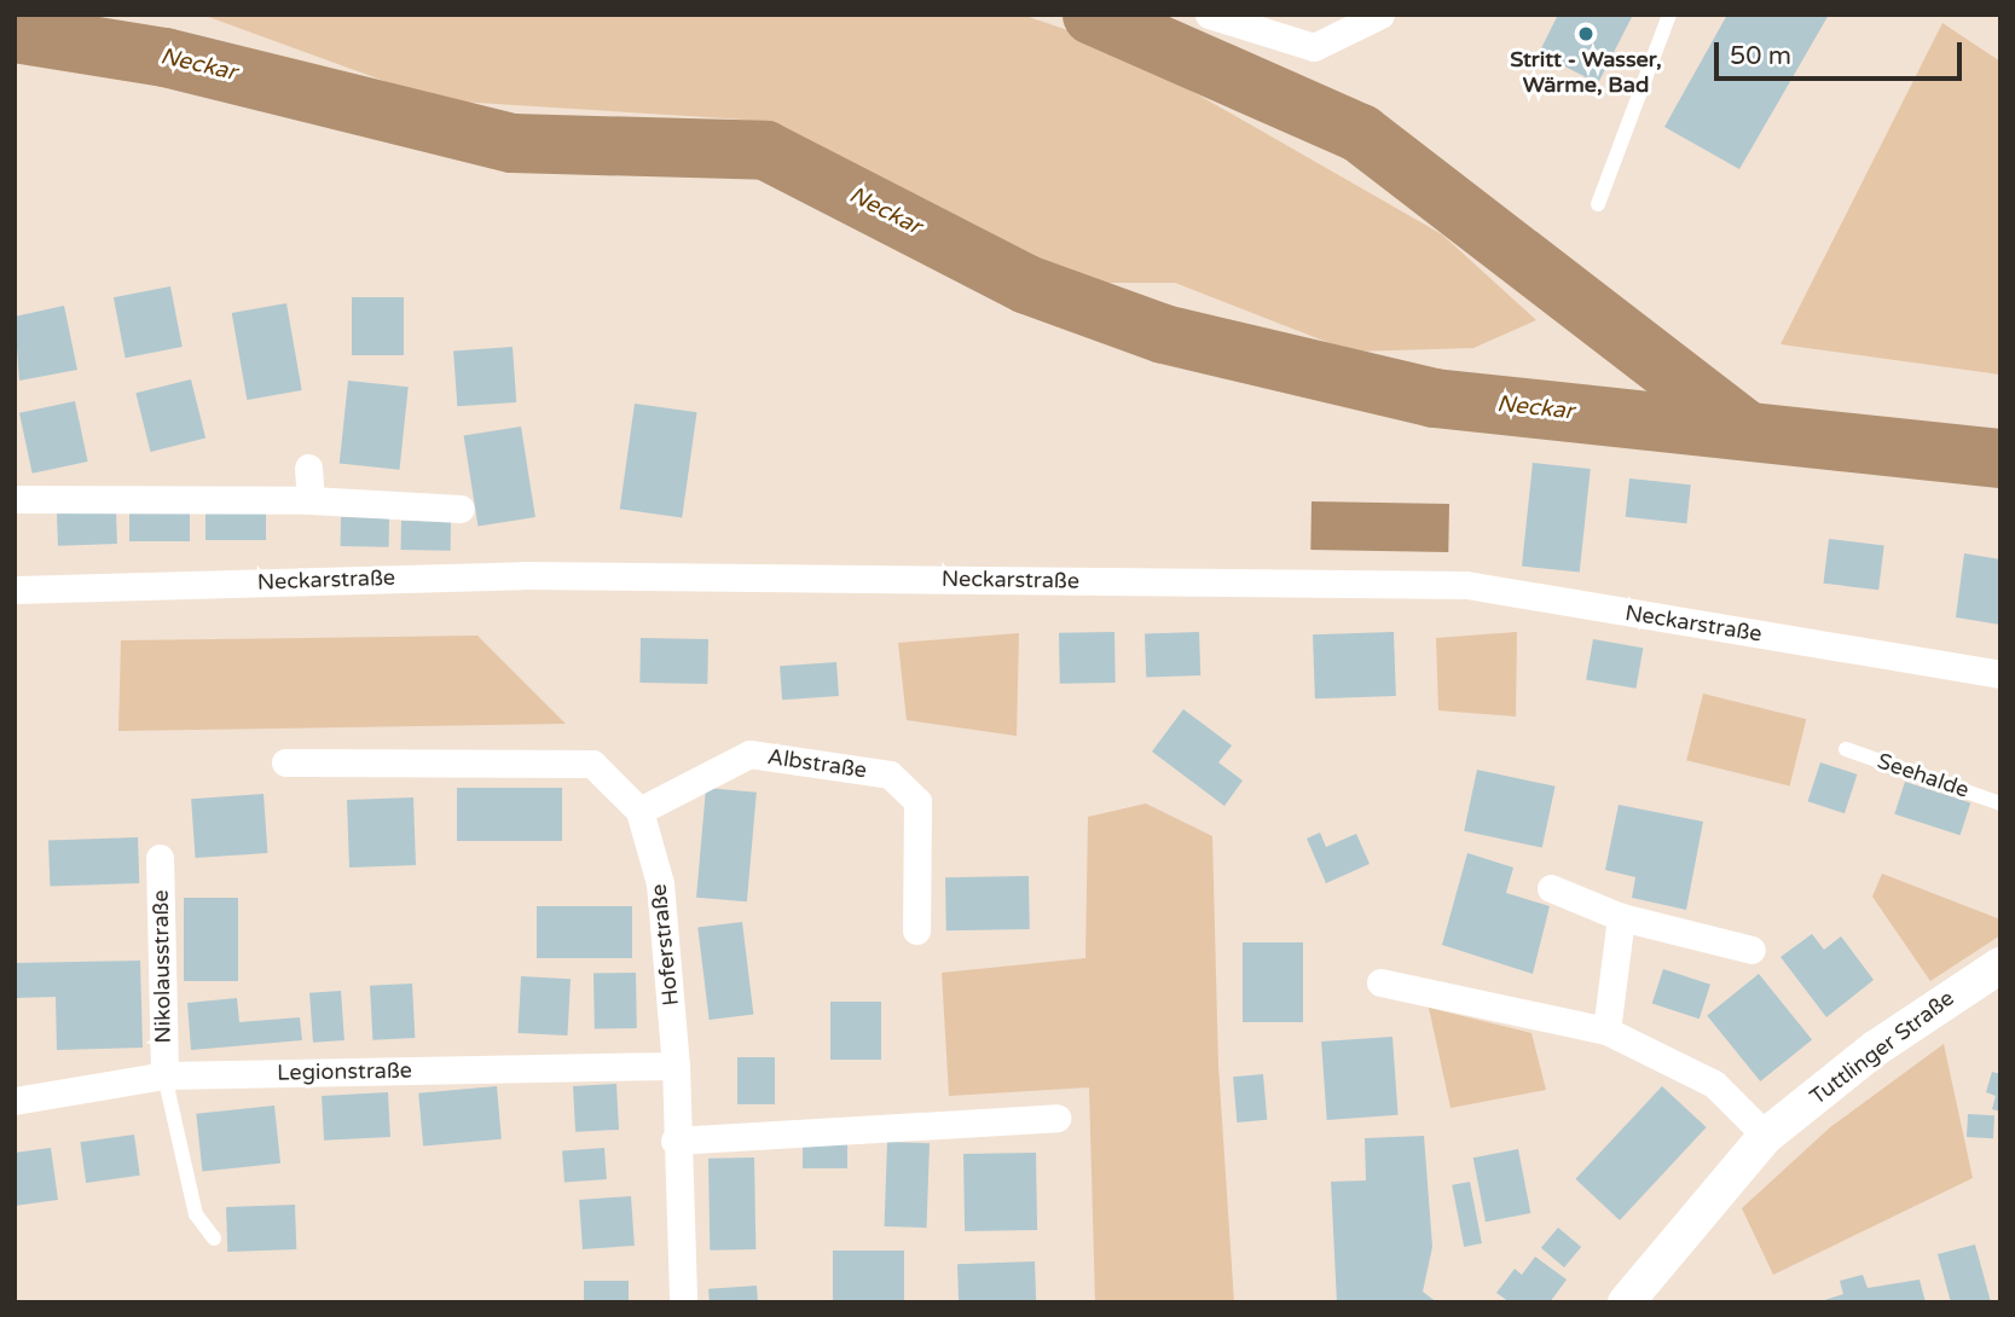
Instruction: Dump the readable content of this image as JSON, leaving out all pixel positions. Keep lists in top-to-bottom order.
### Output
{
  "streets": {
    "street": [
      "Neckarstraße",
      "Albstraße",
      "Hoferstraße",
      "Nikolausstraße",
      "Tuttlinger Straße",
      "Legionstraße"
    ],
    "lane": ["Seehalde"]
  },
  "crossings": [
    ["Albstraße", "Hoferstraße"],
    ["Hoferstraße", "Legionstraße"],
    ["Nikolausstraße", "Legionstraße"]
  ],
  "water": ["Neckar"],
  "places": ["Stritt - Wasser, Wärme, Bad"],
  "scale_bar": "50 m"
}
